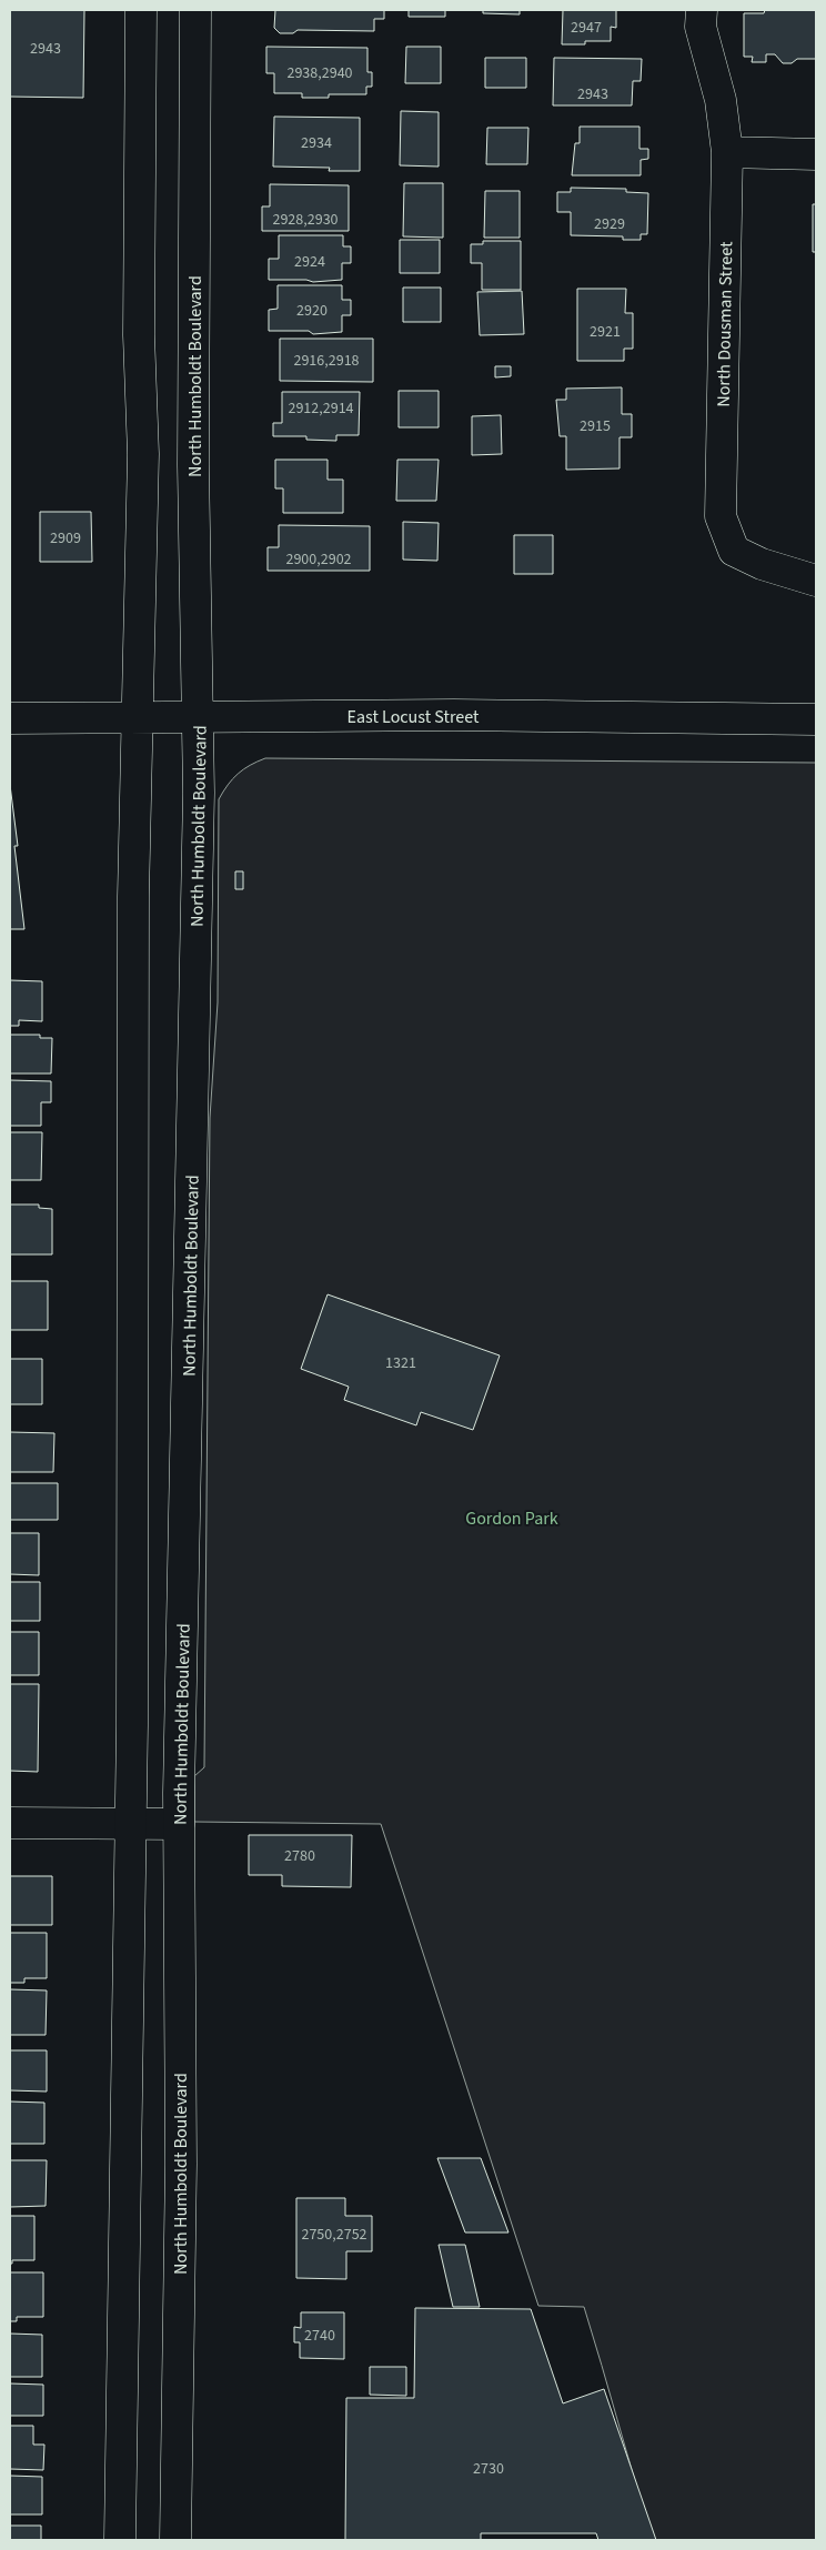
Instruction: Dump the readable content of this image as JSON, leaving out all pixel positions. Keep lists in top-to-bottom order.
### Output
{
  "streets": {
    "main road": ["North Dousman Street", "North Humboldt Boulevard", "East Locust Street"]
  },
  "crossings": [
    ["North Humboldt Boulevard", "East Locust Street"]
  ],
  "parks": ["Gordon Park"],
  "house_numbers": [
    "2947",
    "2943",
    "2938,2940",
    "2943",
    "2934",
    "2928,2930",
    "2929",
    "2924",
    "2920",
    "2921",
    "2916,2918",
    "2912,2914",
    "2915",
    "2909",
    "2900,2902",
    "1321",
    "2780",
    "2750,2752",
    "2740",
    "2730"
  ]
}
